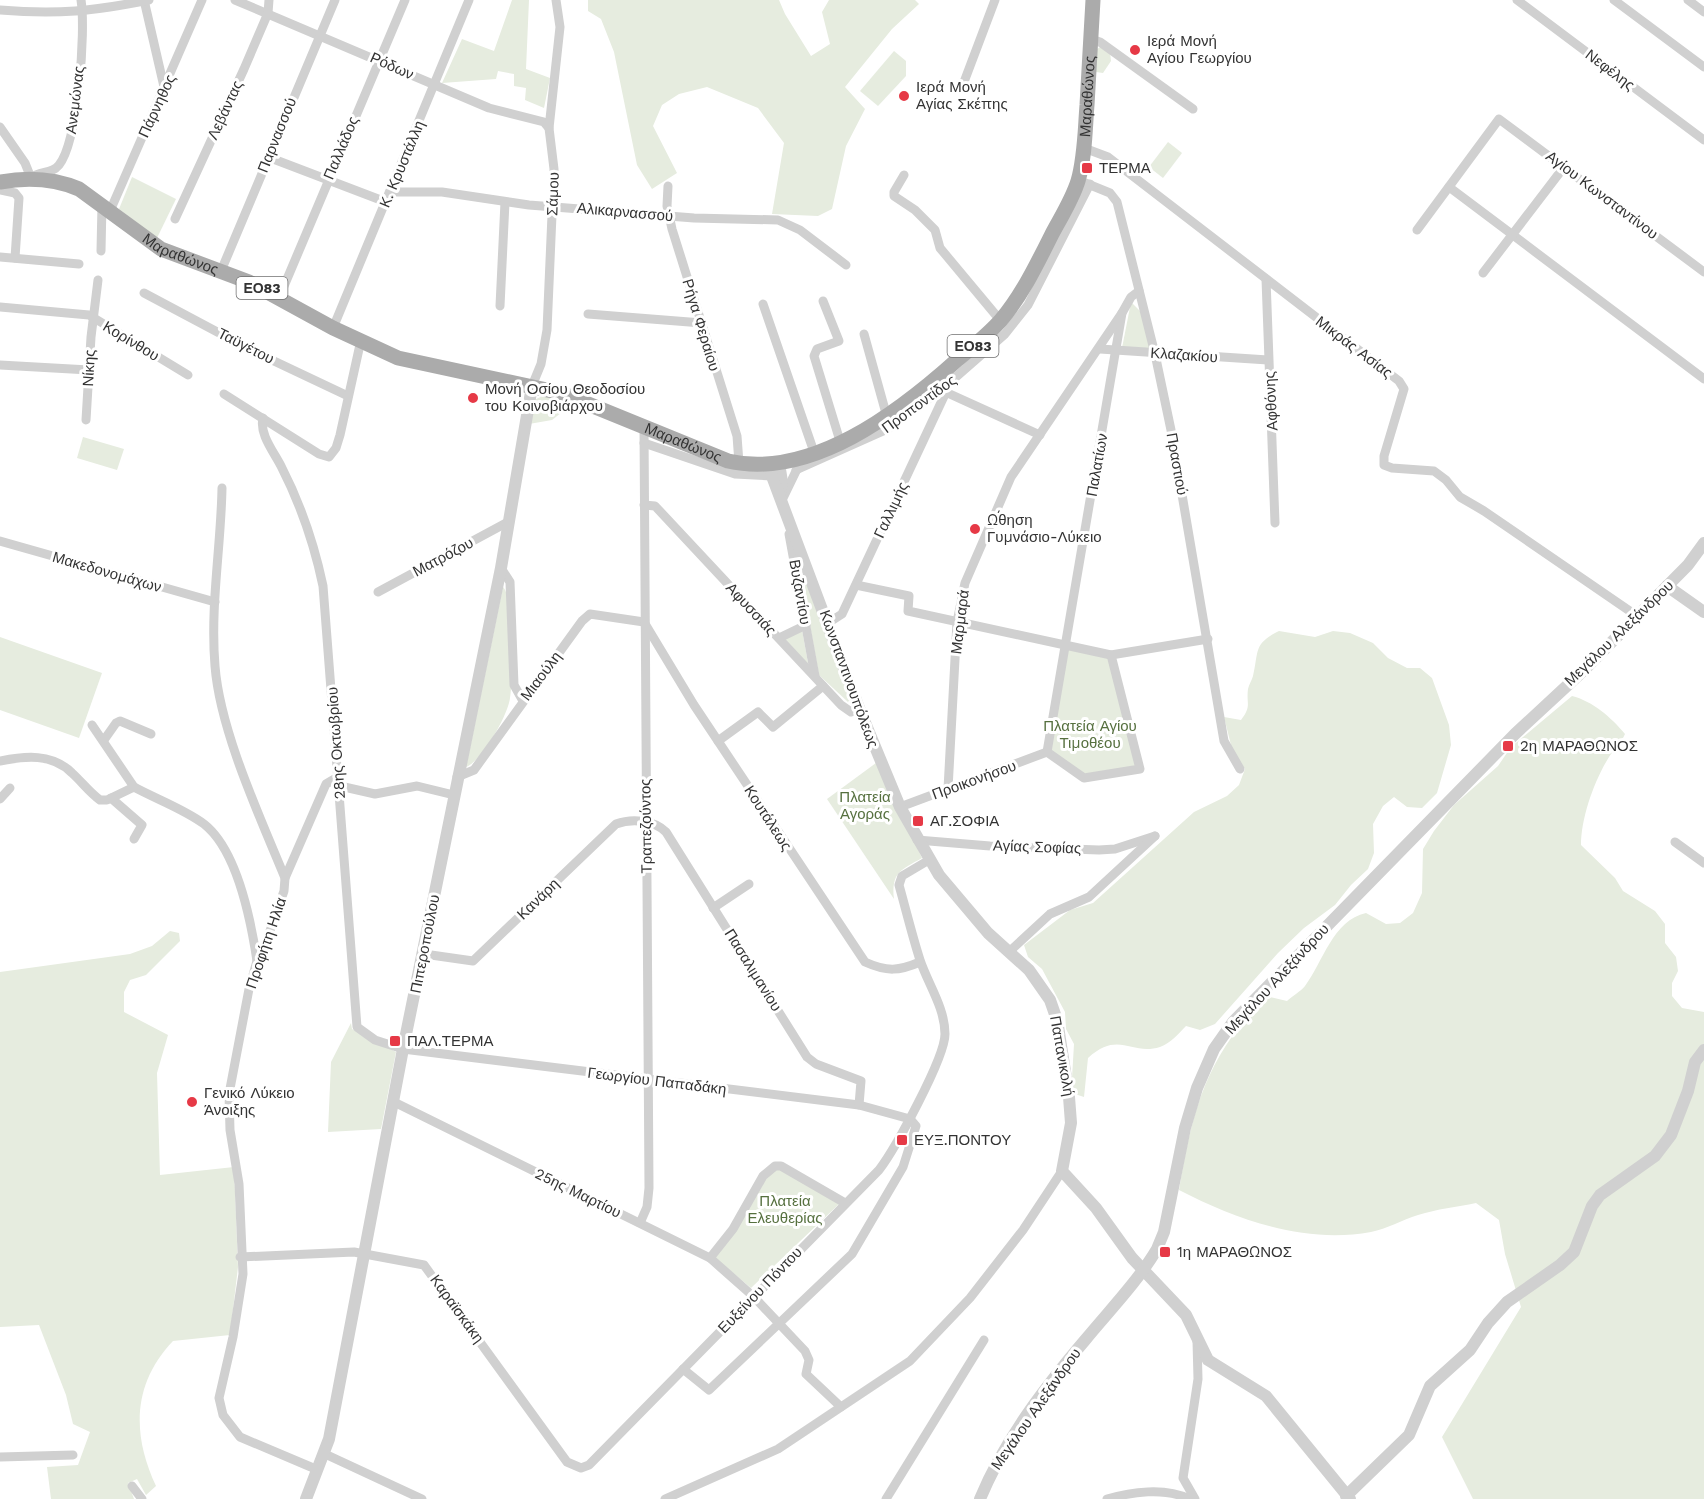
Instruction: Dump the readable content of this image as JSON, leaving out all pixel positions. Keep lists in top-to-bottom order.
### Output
{
  "streets": {
    "main road": ["Μαραθώνος", "ΕΟ83"],
    "street": [
      "Ρόδων",
      "Νεφέλης",
      "Ανεμώνας",
      "Πάρνηθος",
      "Λεβάντας",
      "Παρνασσού",
      "Παλλάδος",
      "Κ. Κρυστάλλη",
      "Σάμου",
      "Αγίου Κωνσταντίνου",
      "Αλικαρνασσού",
      "Ρήγα Φεραίου",
      "Κορίνθου",
      "Ταϋγέτου",
      "Μικράς Ασίας",
      "Κλαζακίου",
      "Νίκης",
      "Αφθόνης",
      "Προποντίδος",
      "Πραστιού",
      "Παλατίων",
      "Γαλλιμής",
      "Ματρόζου",
      "Μακεδονομάχων",
      "Βυζαντίου",
      "Αφυσσιάς",
      "Μαρμαρά",
      "Μεγάλου Αλεξάνδρου",
      "Μιαούλη",
      "Κωνσταντινουπόλεως",
      "28ης Οκτωβρίου",
      "Προικονήσου",
      "Κουτάλεως",
      "Τραπεζούντος",
      "Αγίας Σοφίας",
      "Κανάρη",
      "Προφήτη Ηλία",
      "Πιπεροπούλου",
      "Πασαλιμανίου",
      "Παπανικολή",
      "Γεωργίου Παπαδάκη",
      "25ης Μαρτίου",
      "Ευξείνου Πόντου",
      "Καραϊσκάκη"
    ]
  },
  "crossings": [
    ["Ρόδων", "Λεβάντας"],
    ["Ρόδων", "Παρνασσού"],
    ["Ρόδων", "Παλλάδος"],
    ["Ρόδων", "Κ. Κρυστάλλη"],
    ["Ρόδων", "Σάμου"],
    ["Μαραθώνος", "Ανεμώνας"],
    ["Μαραθώνος", "Πάρνηθος"],
    ["Μαραθώνος", "Παρνασσού"],
    ["Μαραθώνος", "Παλλάδος"],
    ["Μαραθώνος", "Κ. Κρυστάλλη"],
    ["Μαραθώνος", "Σάμου"],
    ["Μαραθώνος", "Ρήγα Φεραίου"],
    ["Μαραθώνος", "Μικράς Ασίας"],
    ["Μαραθώνος", "Προποντίδος"],
    ["Μαραθώνος", "Πραστιού"],
    ["Μαραθώνος", "Κωνσταντινουπόλεως"],
    ["Μαραθώνος", "Τραπεζούντος"],
    ["Μαραθώνος", "Πιπεροπούλου"],
    ["Κ. Κρυστάλλη", "Αλικαρνασσού"],
    ["Σάμου", "Αλικαρνασσού"],
    ["Σάμου", "Πιπεροπούλου"],
    ["Αλικαρνασσού", "Ρήγα Φεραίου"],
    ["Κορίνθου", "Νίκης"],
    ["Μικράς Ασίας", "Αφθόνης"],
    ["Μικράς Ασίας", "Μεγάλου Αλεξάνδρου"],
    ["Κλαζακίου", "Αφθόνης"],
    ["Κλαζακίου", "Πραστιού"],
    ["Κλαζακίου", "Παλατίων"],
    ["Κλαζακίου", "Μαρμαρά"],
    ["Προποντίδος", "Πραστιού"],
    ["Προποντίδος", "Γαλλιμής"],
    ["Πραστιού", "Παλατίων"],
    ["Παλατίων", "Μαρμαρά"],
    ["Παλατίων", "Προικονήσου"],
    ["Γαλλιμής", "Κωνσταντινουπόλεως"],
    ["Ματρόζου", "Πιπεροπούλου"],
    ["Μακεδονομάχων", "Προφήτη Ηλία"],
    ["Βυζαντίου", "Αφυσσιάς"],
    ["Βυζαντίου", "Κωνσταντινουπόλεως"],
    ["Αφυσσιάς", "Κωνσταντινουπόλεως"],
    ["Αφυσσιάς", "Τραπεζούντος"],
    ["Μαρμαρά", "Προικονήσου"],
    ["Μιαούλη", "Κουτάλεως"],
    ["Μιαούλη", "Τραπεζούντος"],
    ["Μιαούλη", "Πιπεροπούλου"],
    ["Κωνσταντινουπόλεως", "Προικονήσου"],
    ["Κωνσταντινουπόλεως", "Αγίας Σοφίας"],
    ["Κωνσταντινουπόλεως", "Παπανικολή"],
    ["Κωνσταντινουπόλεως", "Ευξείνου Πόντου"],
    ["28ης Οκτωβρίου", "Πιπεροπούλου"],
    ["28ης Οκτωβρίου", "Γεωργίου Παπαδάκη"],
    ["Κουτάλεως", "Τραπεζούντος"],
    ["Κουτάλεως", "Ευξείνου Πόντου"],
    ["Τραπεζούντος", "Κανάρη"],
    ["Τραπεζούντος", "Πασαλιμανίου"],
    ["Τραπεζούντος", "Γεωργίου Παπαδάκη"],
    ["Τραπεζούντος", "25ης Μαρτίου"],
    ["Αγίας Σοφίας", "Παπανικολή"],
    ["Κανάρη", "Πιπεροπούλου"],
    ["Κανάρη", "Πασαλιμανίου"],
    ["Προφήτη Ηλία", "Πιπεροπούλου"],
    ["Προφήτη Ηλία", "Καραϊσκάκη"],
    ["Πιπεροπούλου", "Γεωργίου Παπαδάκη"],
    ["Πιπεροπούλου", "25ης Μαρτίου"],
    ["Πιπεροπούλου", "Καραϊσκάκη"],
    ["Πασαλιμανίου", "Γεωργίου Παπαδάκη"],
    ["Παπανικολή", "Ευξείνου Πόντου"],
    ["Γεωργίου Παπαδάκη", "Ευξείνου Πόντου"],
    ["25ης Μαρτίου", "Ευξείνου Πόντου"],
    ["Ευξείνου Πόντου", "Καραϊσκάκη"]
  ],
  "parks": ["Πλατεία Αγίου Τιμοθέου", "Πλατεία Αγοράς", "Πλατεία Ελευθερίας"],
  "places": {
    "other": [
      "Ιερά Μονή Αγίου Γεωργίου",
      "Ιερά Μονή Αγίας Σκέπης",
      "Μονή Οσίου Θεοδοσίου του Κοινοβιάρχου",
      "Ώθηση Γυμνάσιο-Λύκειο",
      "Γενικό Λύκειο Άνοιξης"
    ],
    "transit": [
      "ΤΕΡΜΑ",
      "2η ΜΑΡΑΘΩΝΟΣ",
      "ΑΓ.ΣΟΦΙΑ",
      "ΠΑΛ.ΤΕΡΜΑ",
      "ΕΥΞ.ΠΟΝΤΟΥ",
      "1η ΜΑΡΑΘΩΝΟΣ"
    ]
  }
}
